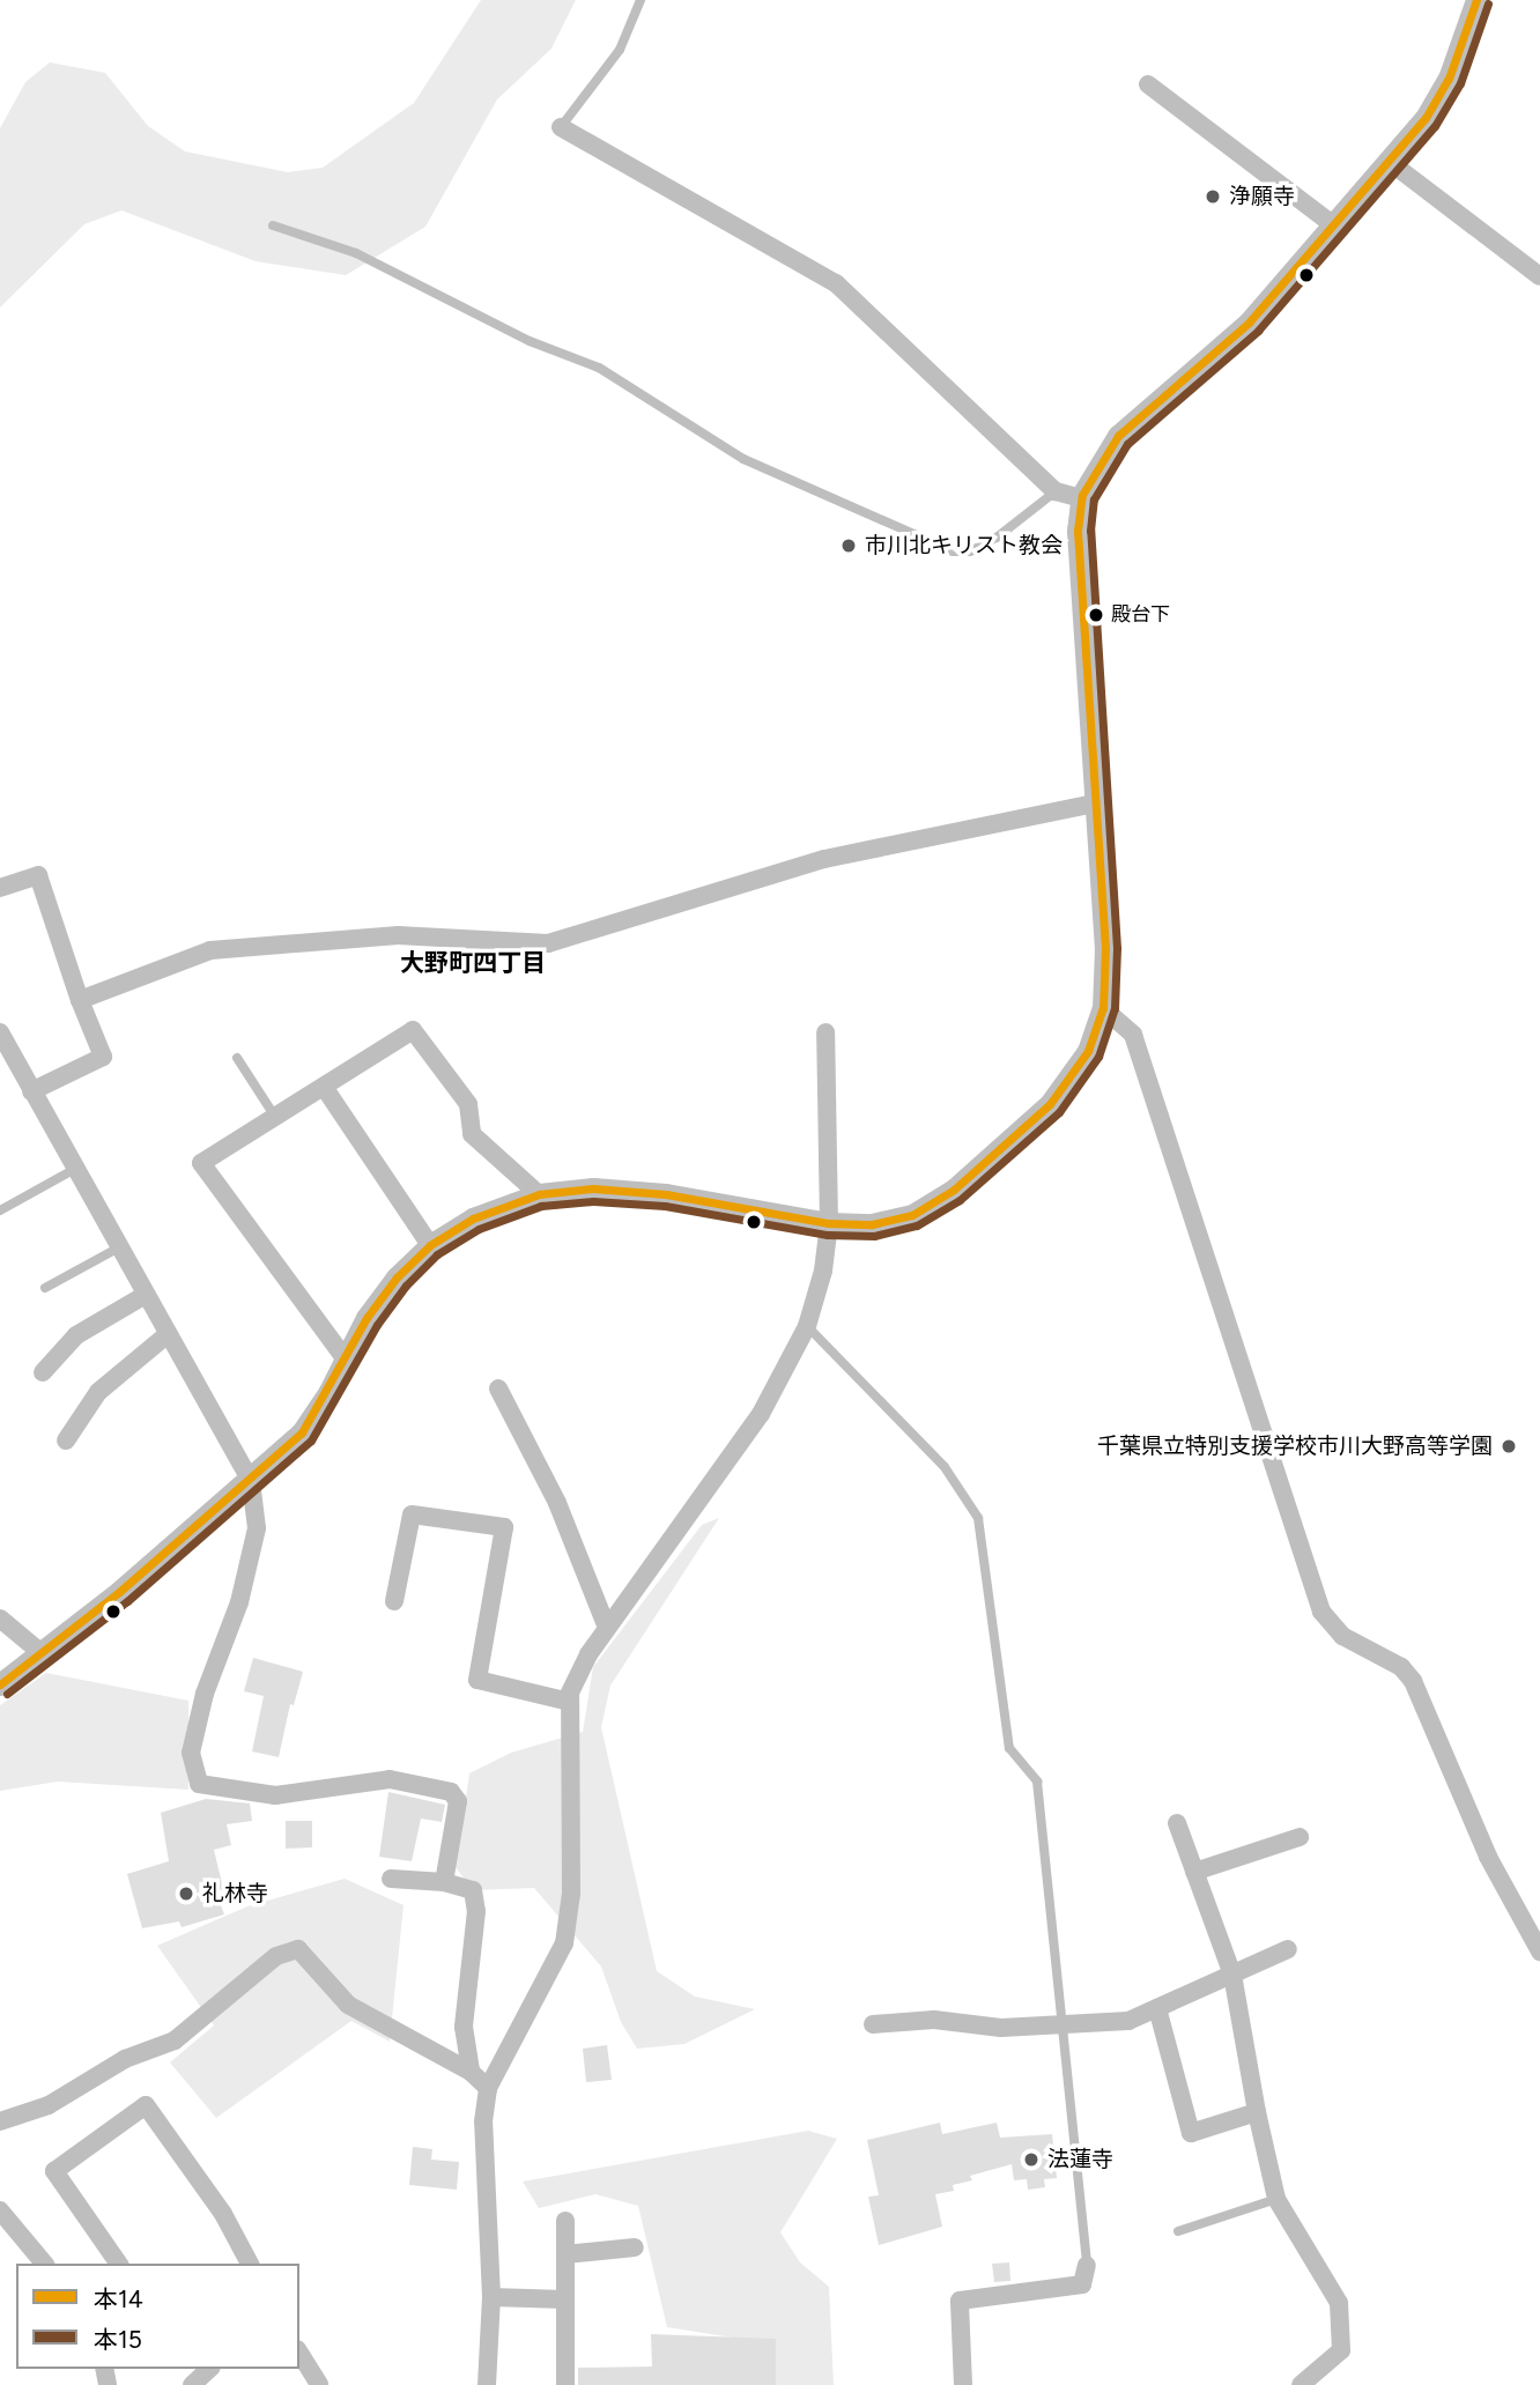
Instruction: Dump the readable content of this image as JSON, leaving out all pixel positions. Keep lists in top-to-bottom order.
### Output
{
  "districts": ["大野町四丁目"],
  "places": [
    "浄願寺",
    "市川北キリスト教会",
    "殿台下",
    "千葉県立特別支援学校市川大野高等学園",
    "礼林寺",
    "法蓮寺"
  ],
  "lines": ["transit line 本14", "transit line 本15"],
  "legend": ["本14", "本15"]
}
